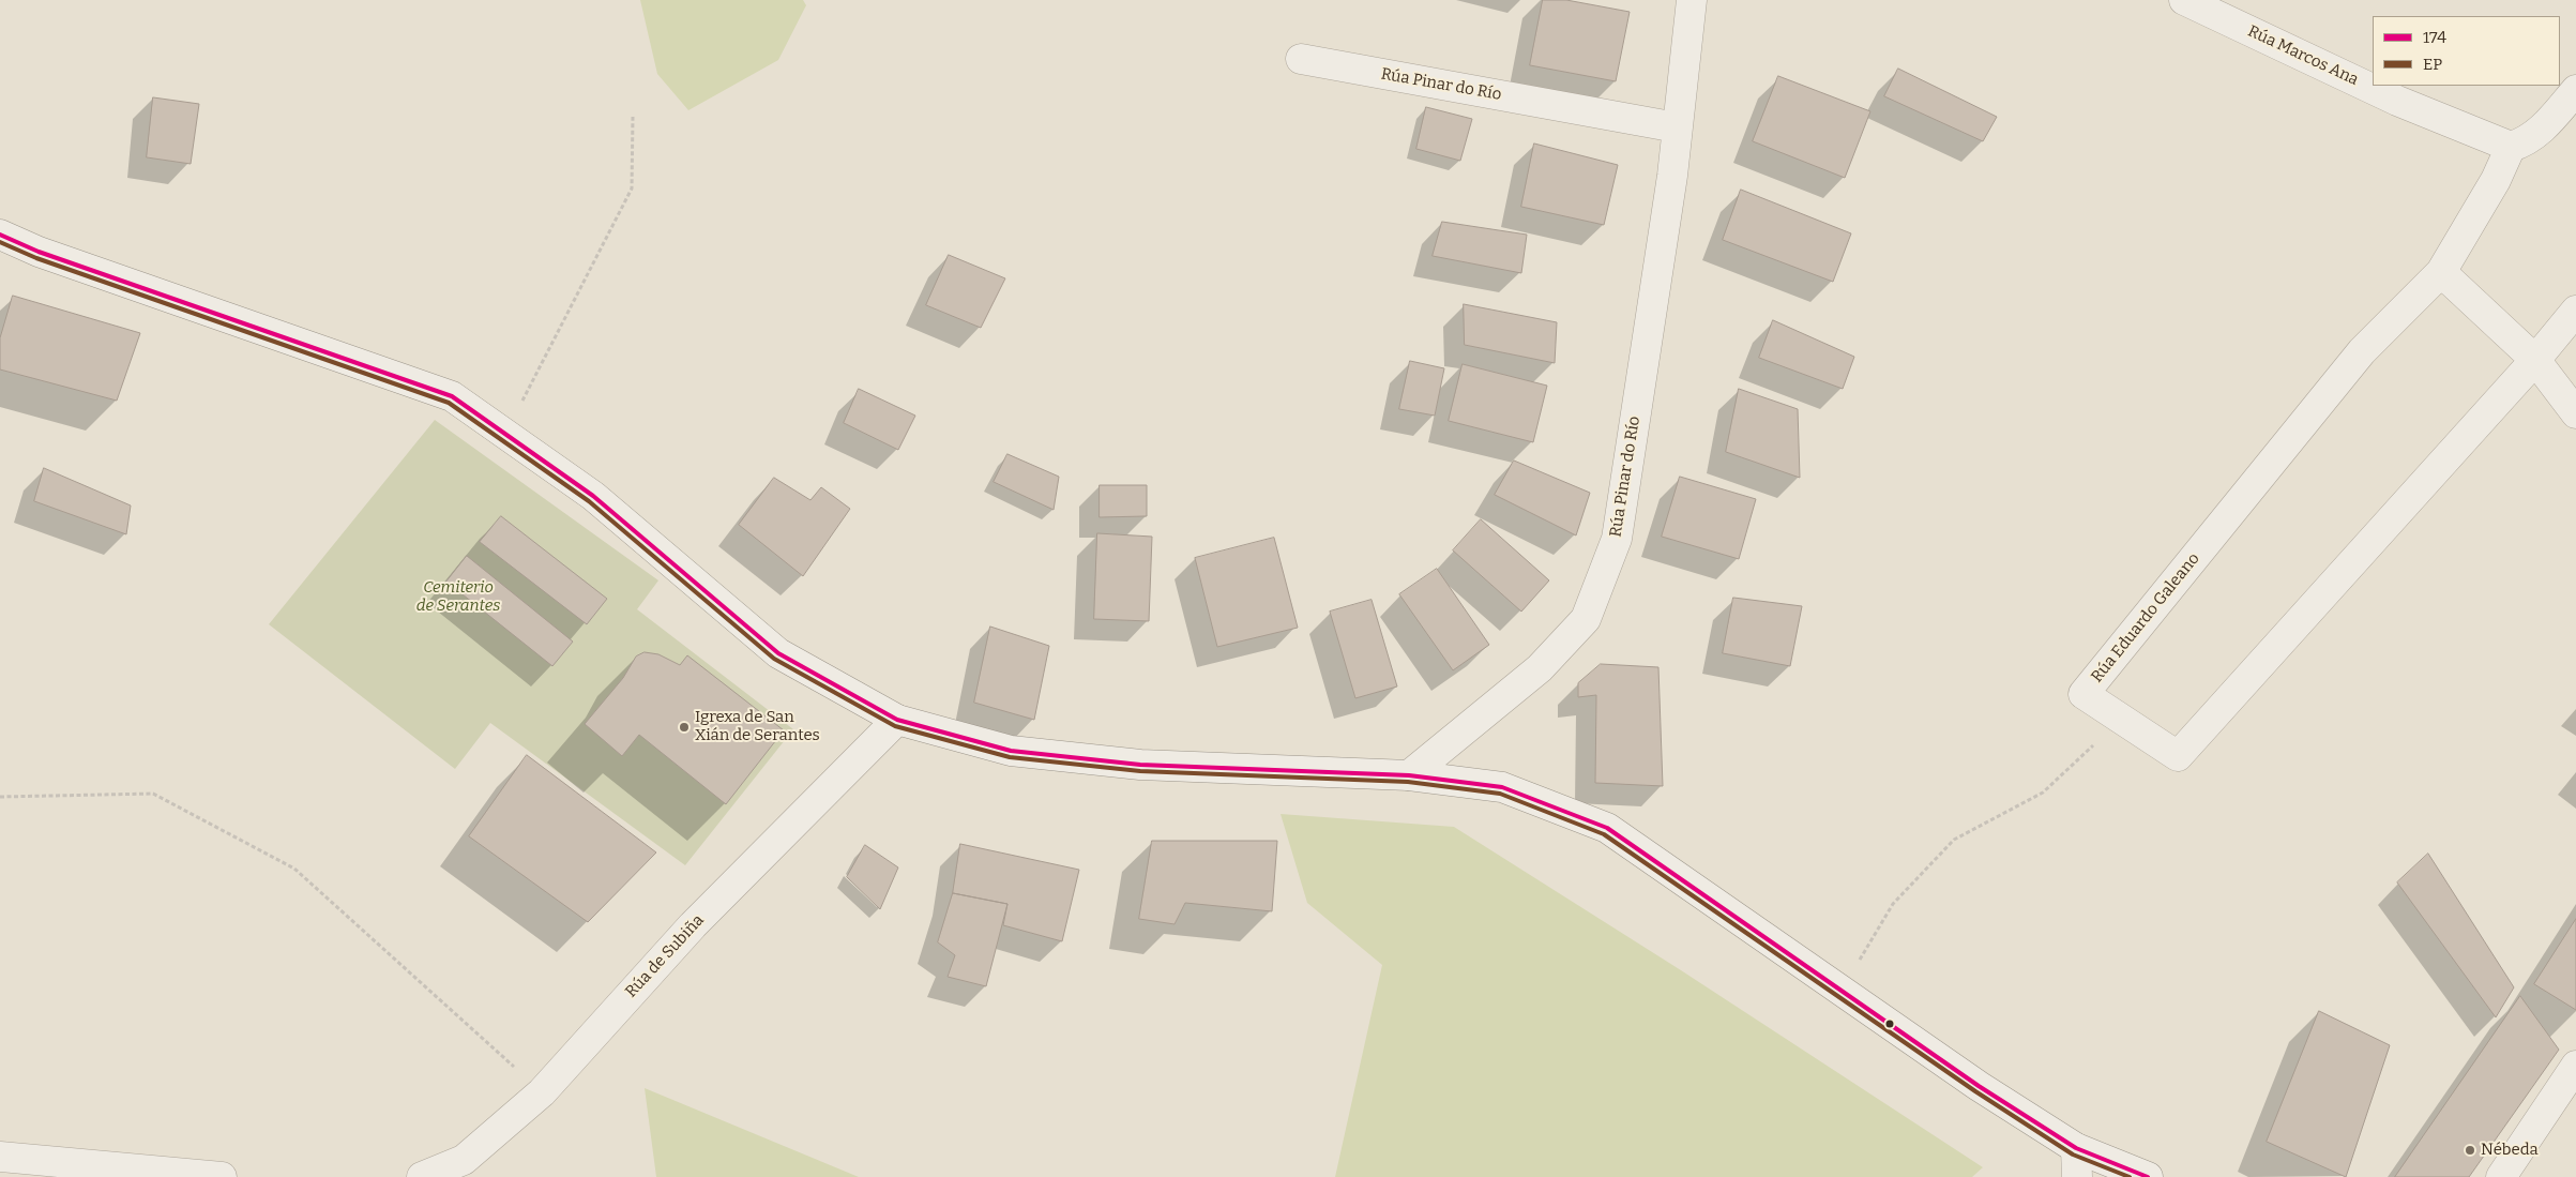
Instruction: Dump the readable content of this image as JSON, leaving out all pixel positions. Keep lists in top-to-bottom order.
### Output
{
  "streets": {
    "street": [
      "Rúa Marcos Ana",
      "Rúa Pinar do Río",
      "Rúa Eduardo Galeano",
      "Rúa de Subiña"
    ]
  },
  "crossings": [
    ["Rúa Marcos Ana", "Rúa Eduardo Galeano"]
  ],
  "parks": ["Cemiterio de Serantes"],
  "places": ["Igrexa de San Xián de Serantes", "Nébeda"],
  "lines": ["transit line 174", "transit line EP"],
  "legend": ["174", "EP"]
}
